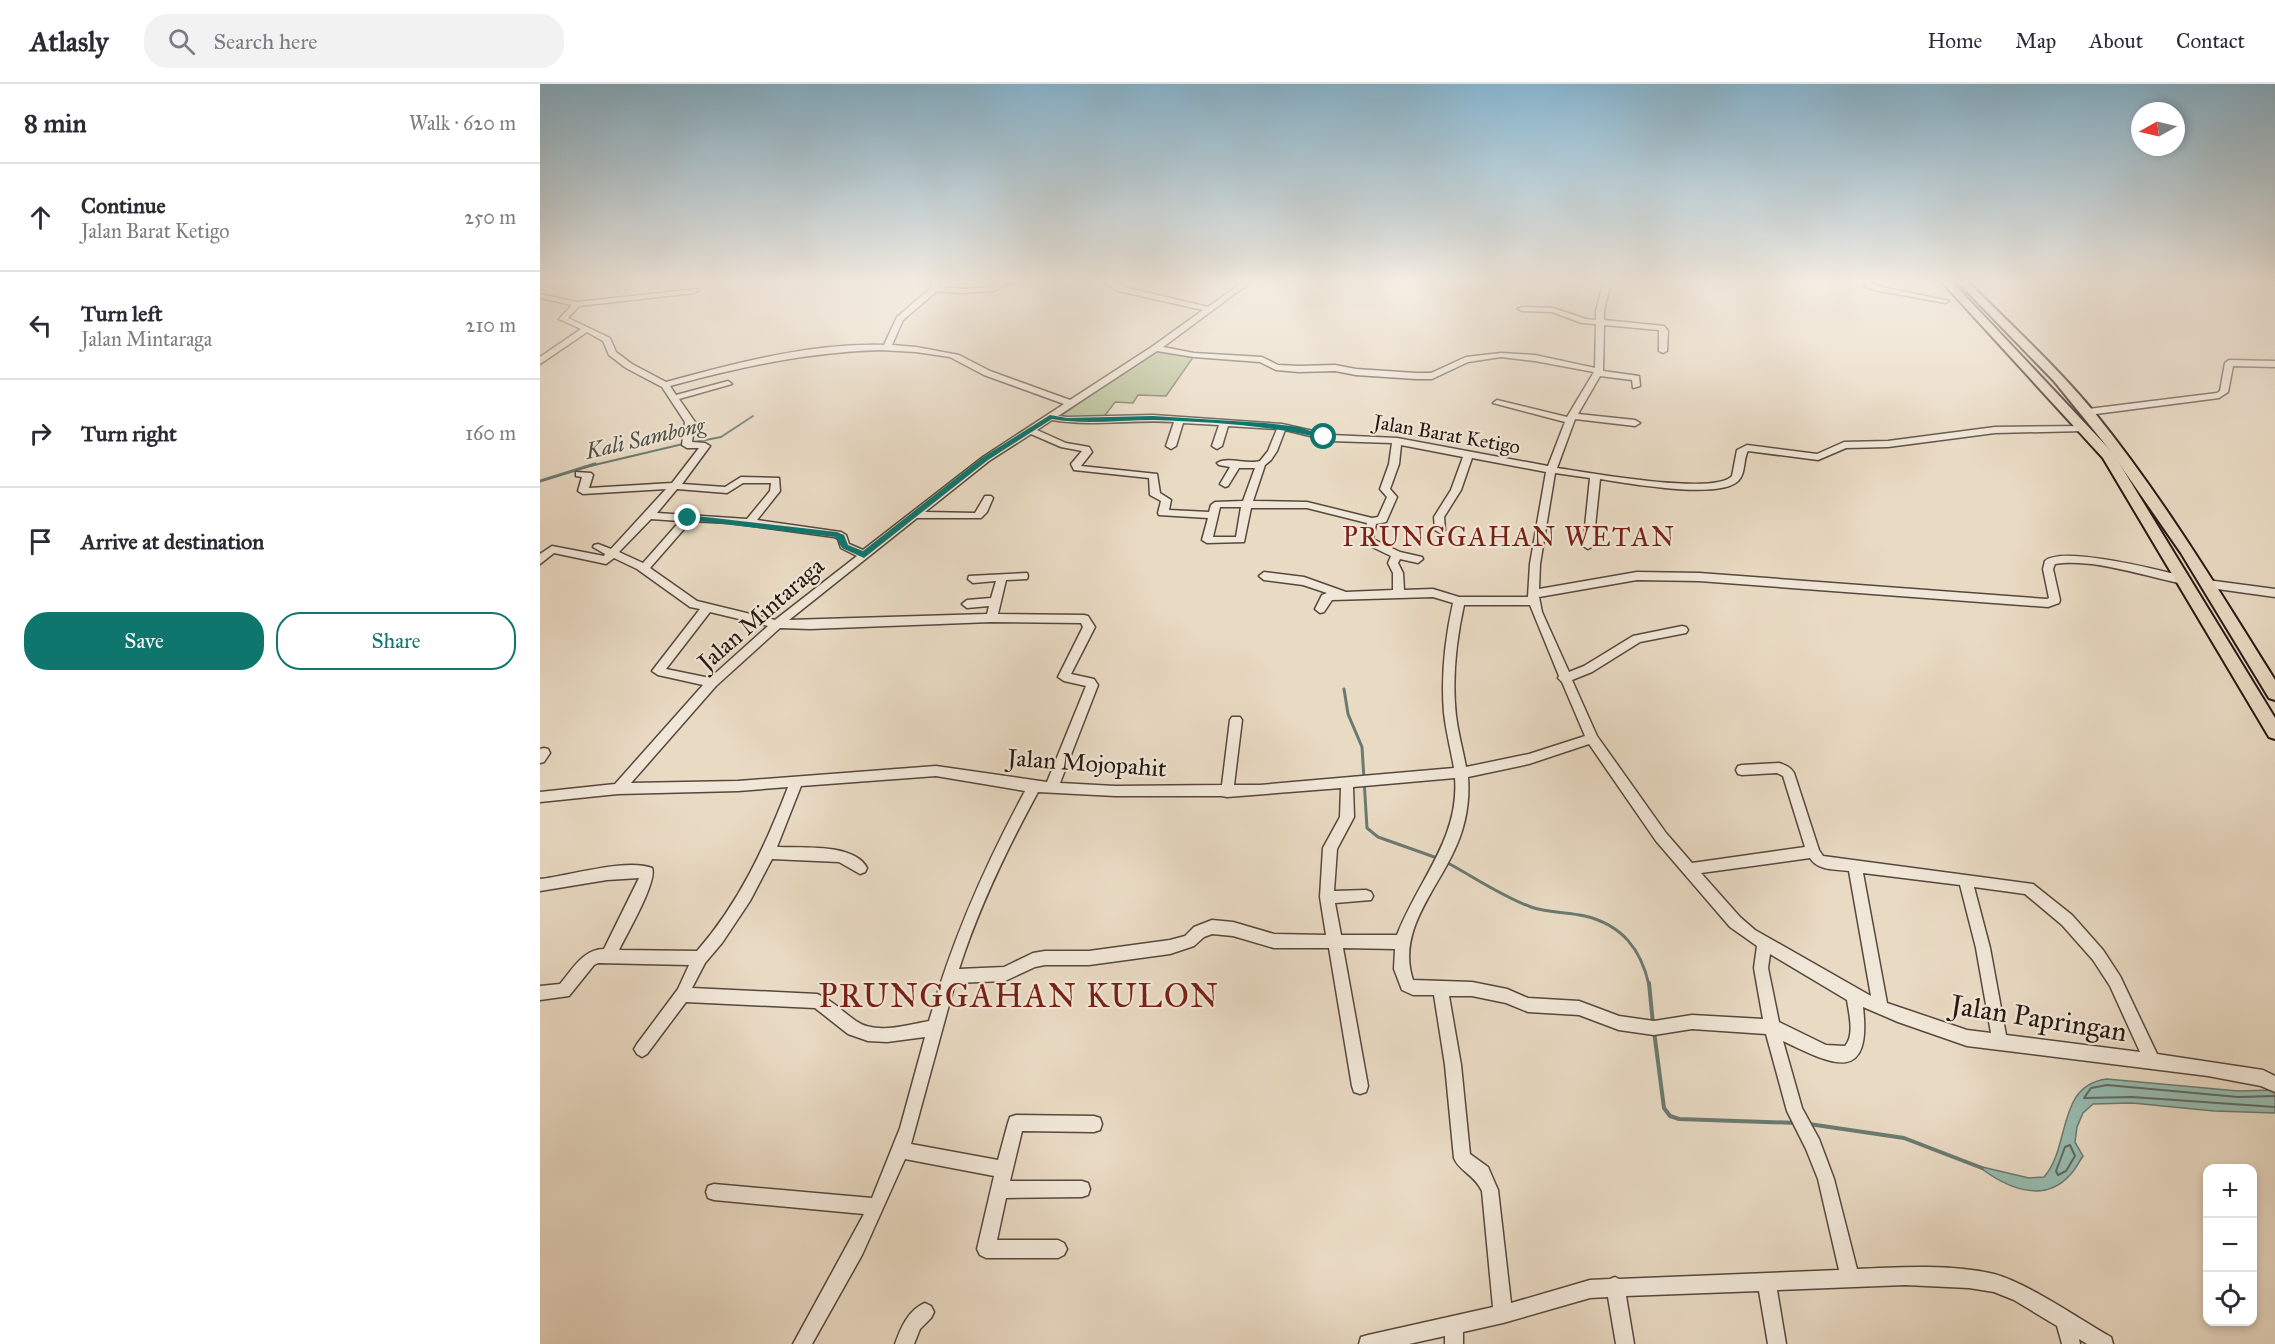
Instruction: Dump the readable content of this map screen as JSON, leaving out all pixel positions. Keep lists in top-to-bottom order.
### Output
{
  "streets": {
    "street": [
      "Jalan Barat Ketigo",
      "Jalan Mintaraga",
      "Jalan Mojopahit",
      "Jalan Papringan"
    ]
  },
  "crossings": [
    ["Jalan Barat Ketigo", "Jalan Mintaraga"],
    ["Jalan Mintaraga", "Jalan Mojopahit"],
    ["Jalan Mojopahit", "Jalan Papringan"]
  ],
  "districts": ["PRUNGGAHAN WETAN", "PRUNGGAHAN KULON"],
  "water": ["Kali Sambong"],
  "north": "left",
  "page": {
    "header": "Atlasly",
    "search": "Search here",
    "nav": [
      "Home",
      "Map",
      "About",
      "Contact"
    ],
    "heading": ["8 min", "Walk · 620 m"],
    "list": [
      ["Continue", "Jalan Barat Ketigo", "250 m"],
      ["Turn left", "Jalan Mintaraga", "210 m"],
      ["Turn right", "160 m"],
      "Arrive at destination"
    ],
    "buttons": ["Save", "Share"],
    "map_buttons": ["+", "−"]
  }
}
